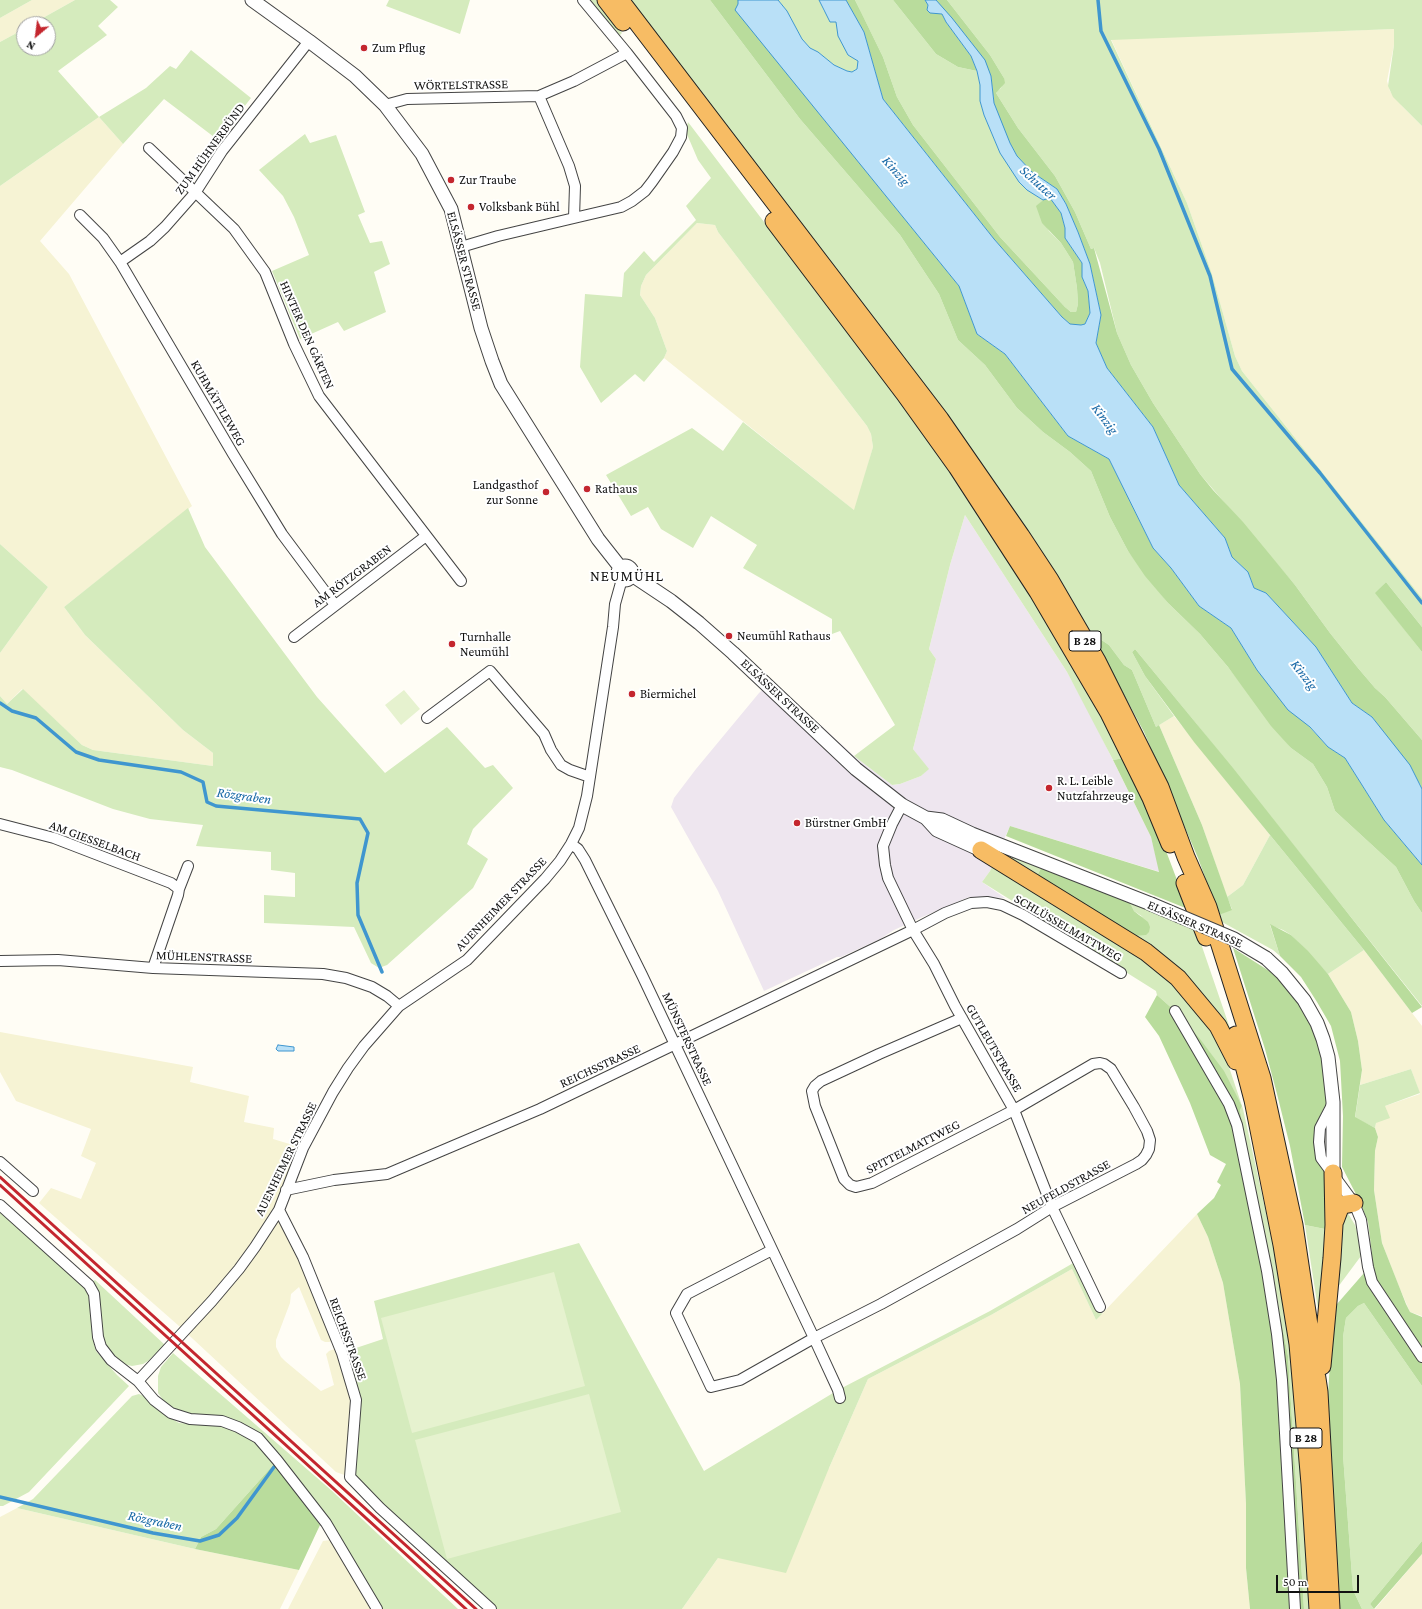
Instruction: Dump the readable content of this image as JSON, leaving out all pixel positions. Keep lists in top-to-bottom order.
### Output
{
  "streets": {
    "highway": ["B 28"],
    "street": [
      "WÖRTELSTRASSE",
      "ZUM HÜHNERBÜND",
      "ELSÄSSER STRASSE",
      "HINTER DEN GÄRTEN",
      "KUHMÄTTLEWEG",
      "AM RÖTZGRABEN",
      "AM GIESSELBACH",
      "AUENHEIMER STRASSE",
      "SCHLÜSSELMATTWEG",
      "MÜHLENSTRASSE",
      "MÜNSTERSTRASSE",
      "GUTLEUTSTRASSE",
      "REICHSSTRASSE",
      "SPITTELMATTWEG",
      "NEUFELDSTRASSE"
    ]
  },
  "crossings": [
    ["WÖRTELSTRASSE", "ELSÄSSER STRASSE"],
    ["ZUM HÜHNERBÜND", "ELSÄSSER STRASSE"],
    ["ZUM HÜHNERBÜND", "HINTER DEN GÄRTEN"],
    ["ZUM HÜHNERBÜND", "KUHMÄTTLEWEG"],
    ["ELSÄSSER STRASSE", "AUENHEIMER STRASSE"],
    ["ELSÄSSER STRASSE", "GUTLEUTSTRASSE"],
    ["HINTER DEN GÄRTEN", "AM RÖTZGRABEN"],
    ["KUHMÄTTLEWEG", "AM RÖTZGRABEN"],
    ["AUENHEIMER STRASSE", "MÜHLENSTRASSE"],
    ["AUENHEIMER STRASSE", "MÜNSTERSTRASSE"],
    ["AUENHEIMER STRASSE", "REICHSSTRASSE"],
    ["SCHLÜSSELMATTWEG", "GUTLEUTSTRASSE"],
    ["SCHLÜSSELMATTWEG", "REICHSSTRASSE"],
    ["MÜNSTERSTRASSE", "REICHSSTRASSE"],
    ["MÜNSTERSTRASSE", "NEUFELDSTRASSE"],
    ["GUTLEUTSTRASSE", "REICHSSTRASSE"],
    ["GUTLEUTSTRASSE", "SPITTELMATTWEG"],
    ["GUTLEUTSTRASSE", "NEUFELDSTRASSE"],
    ["SPITTELMATTWEG", "NEUFELDSTRASSE"]
  ],
  "districts": ["NEUMÜHL"],
  "water": ["Kinzig", "Schutter", "Rözgraben"],
  "places": [
    "Zum Pflug",
    "Zur Traube",
    "Volksbank Bühl",
    "Rathaus",
    "Landgasthof zur Sonne",
    "Neumühl Rathaus",
    "Turnhalle Neumühl",
    "Biermichel",
    "R. L. Leible Nutzfahrzeuge",
    "Bürstner GmbH"
  ],
  "scale_bar": "50 m",
  "north": "bottom left"
}
